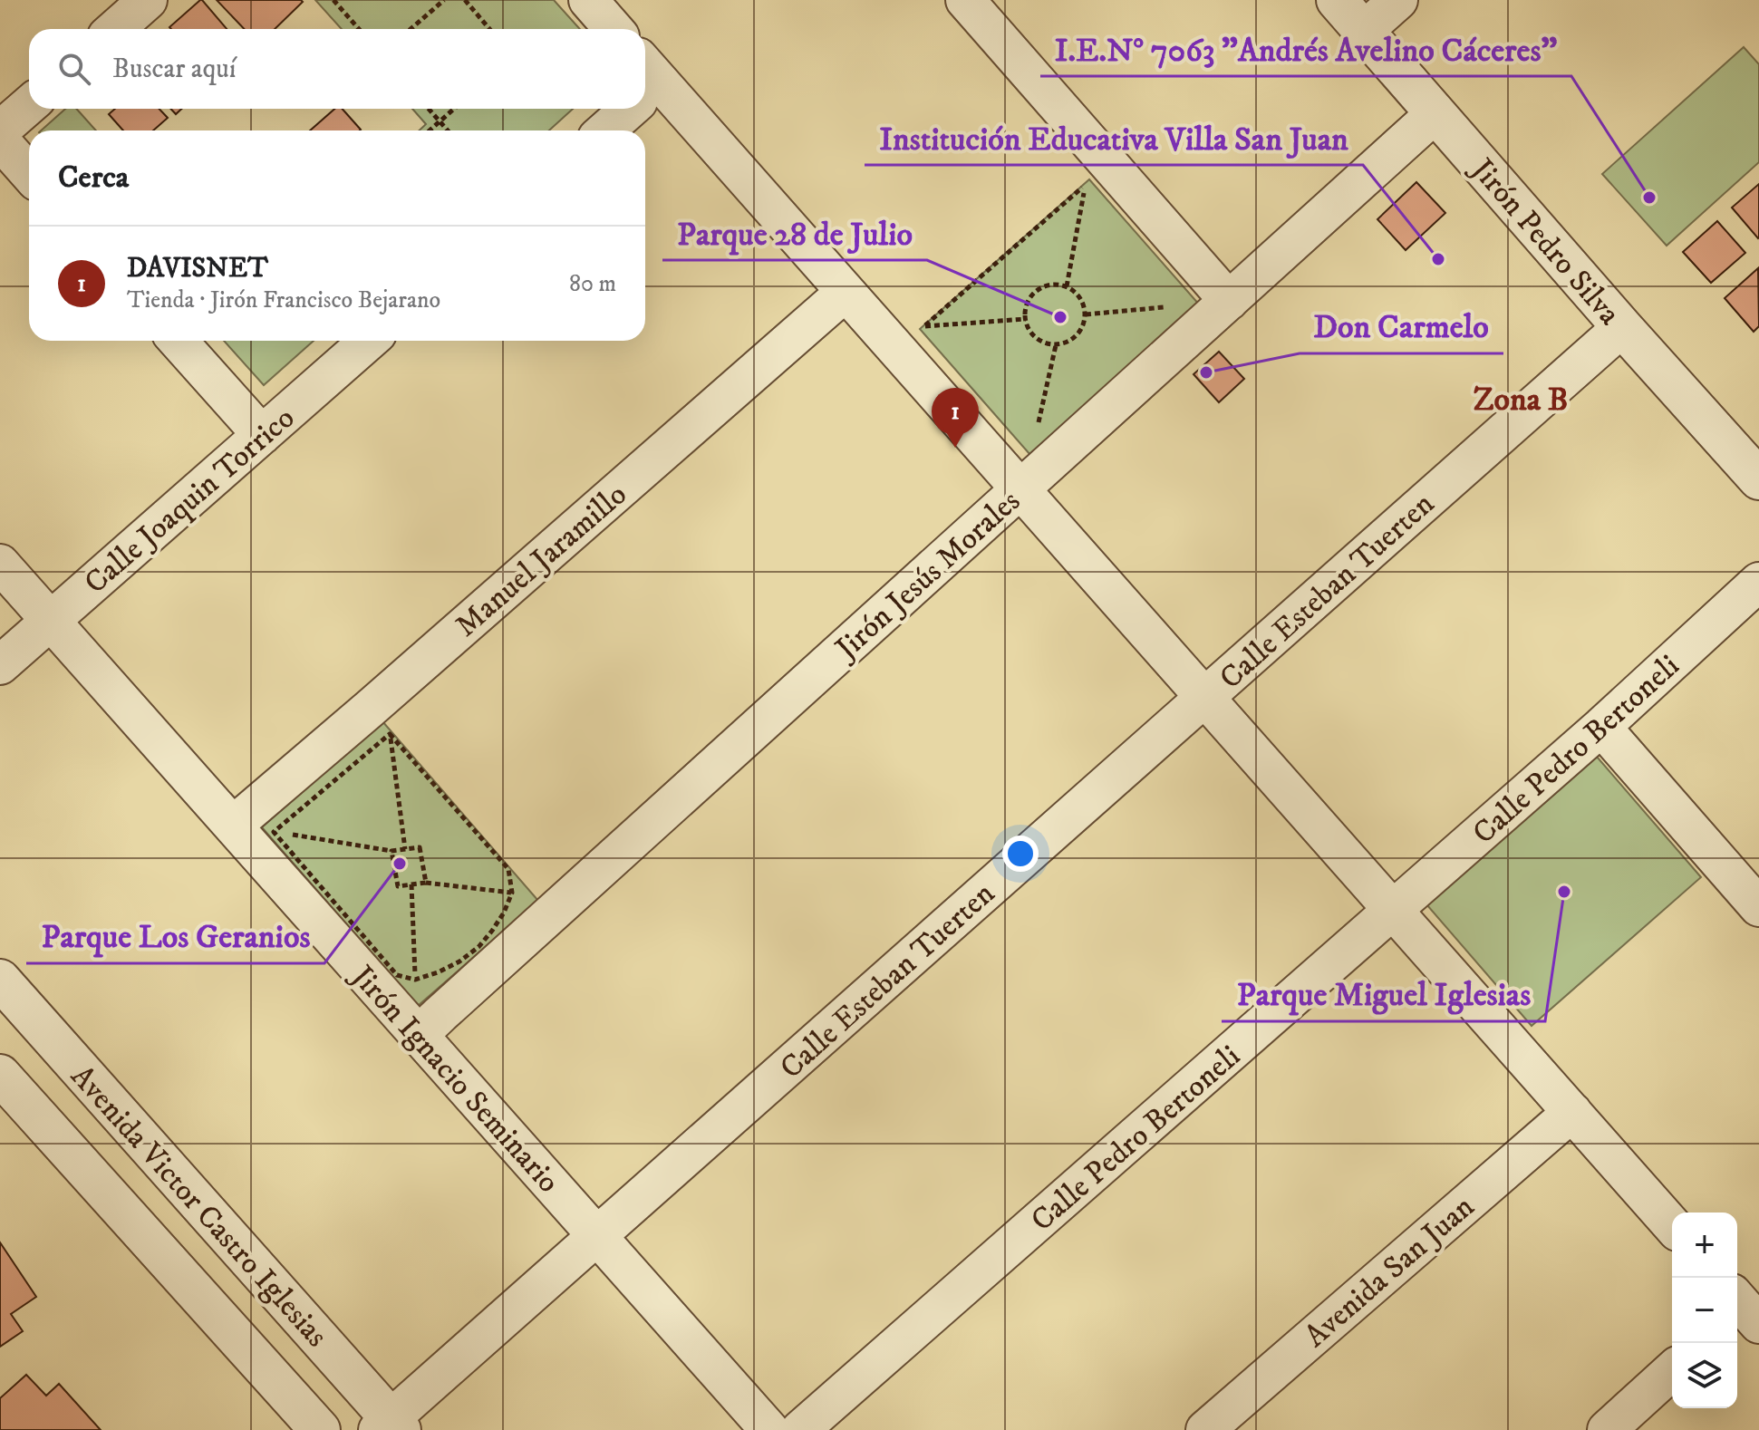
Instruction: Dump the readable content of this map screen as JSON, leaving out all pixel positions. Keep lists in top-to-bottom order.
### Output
{
  "streets": {
    "street": [
      "Jirón Pedro Silva",
      "Calle Joaquin Torrico",
      "Manuel Jaramillo",
      "Jirón Jesús Morales",
      "Calle Esteban Tuerten",
      "Calle Pedro Bertoneli",
      "Jirón Ignacio Seminario",
      "Avenida Victor Castro Iglesias",
      "Avenida San Juan"
    ]
  },
  "crossings": [
    ["Jirón Pedro Silva", "Jirón Jesús Morales"],
    ["Jirón Pedro Silva", "Calle Esteban Tuerten"],
    ["Calle Joaquin Torrico", "Jirón Ignacio Seminario"],
    ["Manuel Jaramillo", "Jirón Ignacio Seminario"],
    ["Jirón Jesús Morales", "Jirón Ignacio Seminario"],
    ["Calle Esteban Tuerten", "Jirón Ignacio Seminario"],
    ["Calle Esteban Tuerten", "Avenida Victor Castro Iglesias"]
  ],
  "districts": ["Zona B"],
  "places": [
    "I.E.N° 7063 \"Andrés Avelino Cáceres\"",
    "Institución Educativa Villa San Juan",
    "Parque 28 de Julio",
    "Don Carmelo",
    "Parque Los Geranios",
    "Parque Miguel Iglesias"
  ],
  "page": {
    "search": "Buscar aquí",
    "heading": "Cerca",
    "list": [
      {
        "mark": "1",
        "name": "DAVISNET",
        "note": "Tienda · Jirón Francisco Bejarano",
        "value": "80 m"
      }
    ],
    "pins": "1",
    "map_buttons": ["+", "−"]
  }
}
